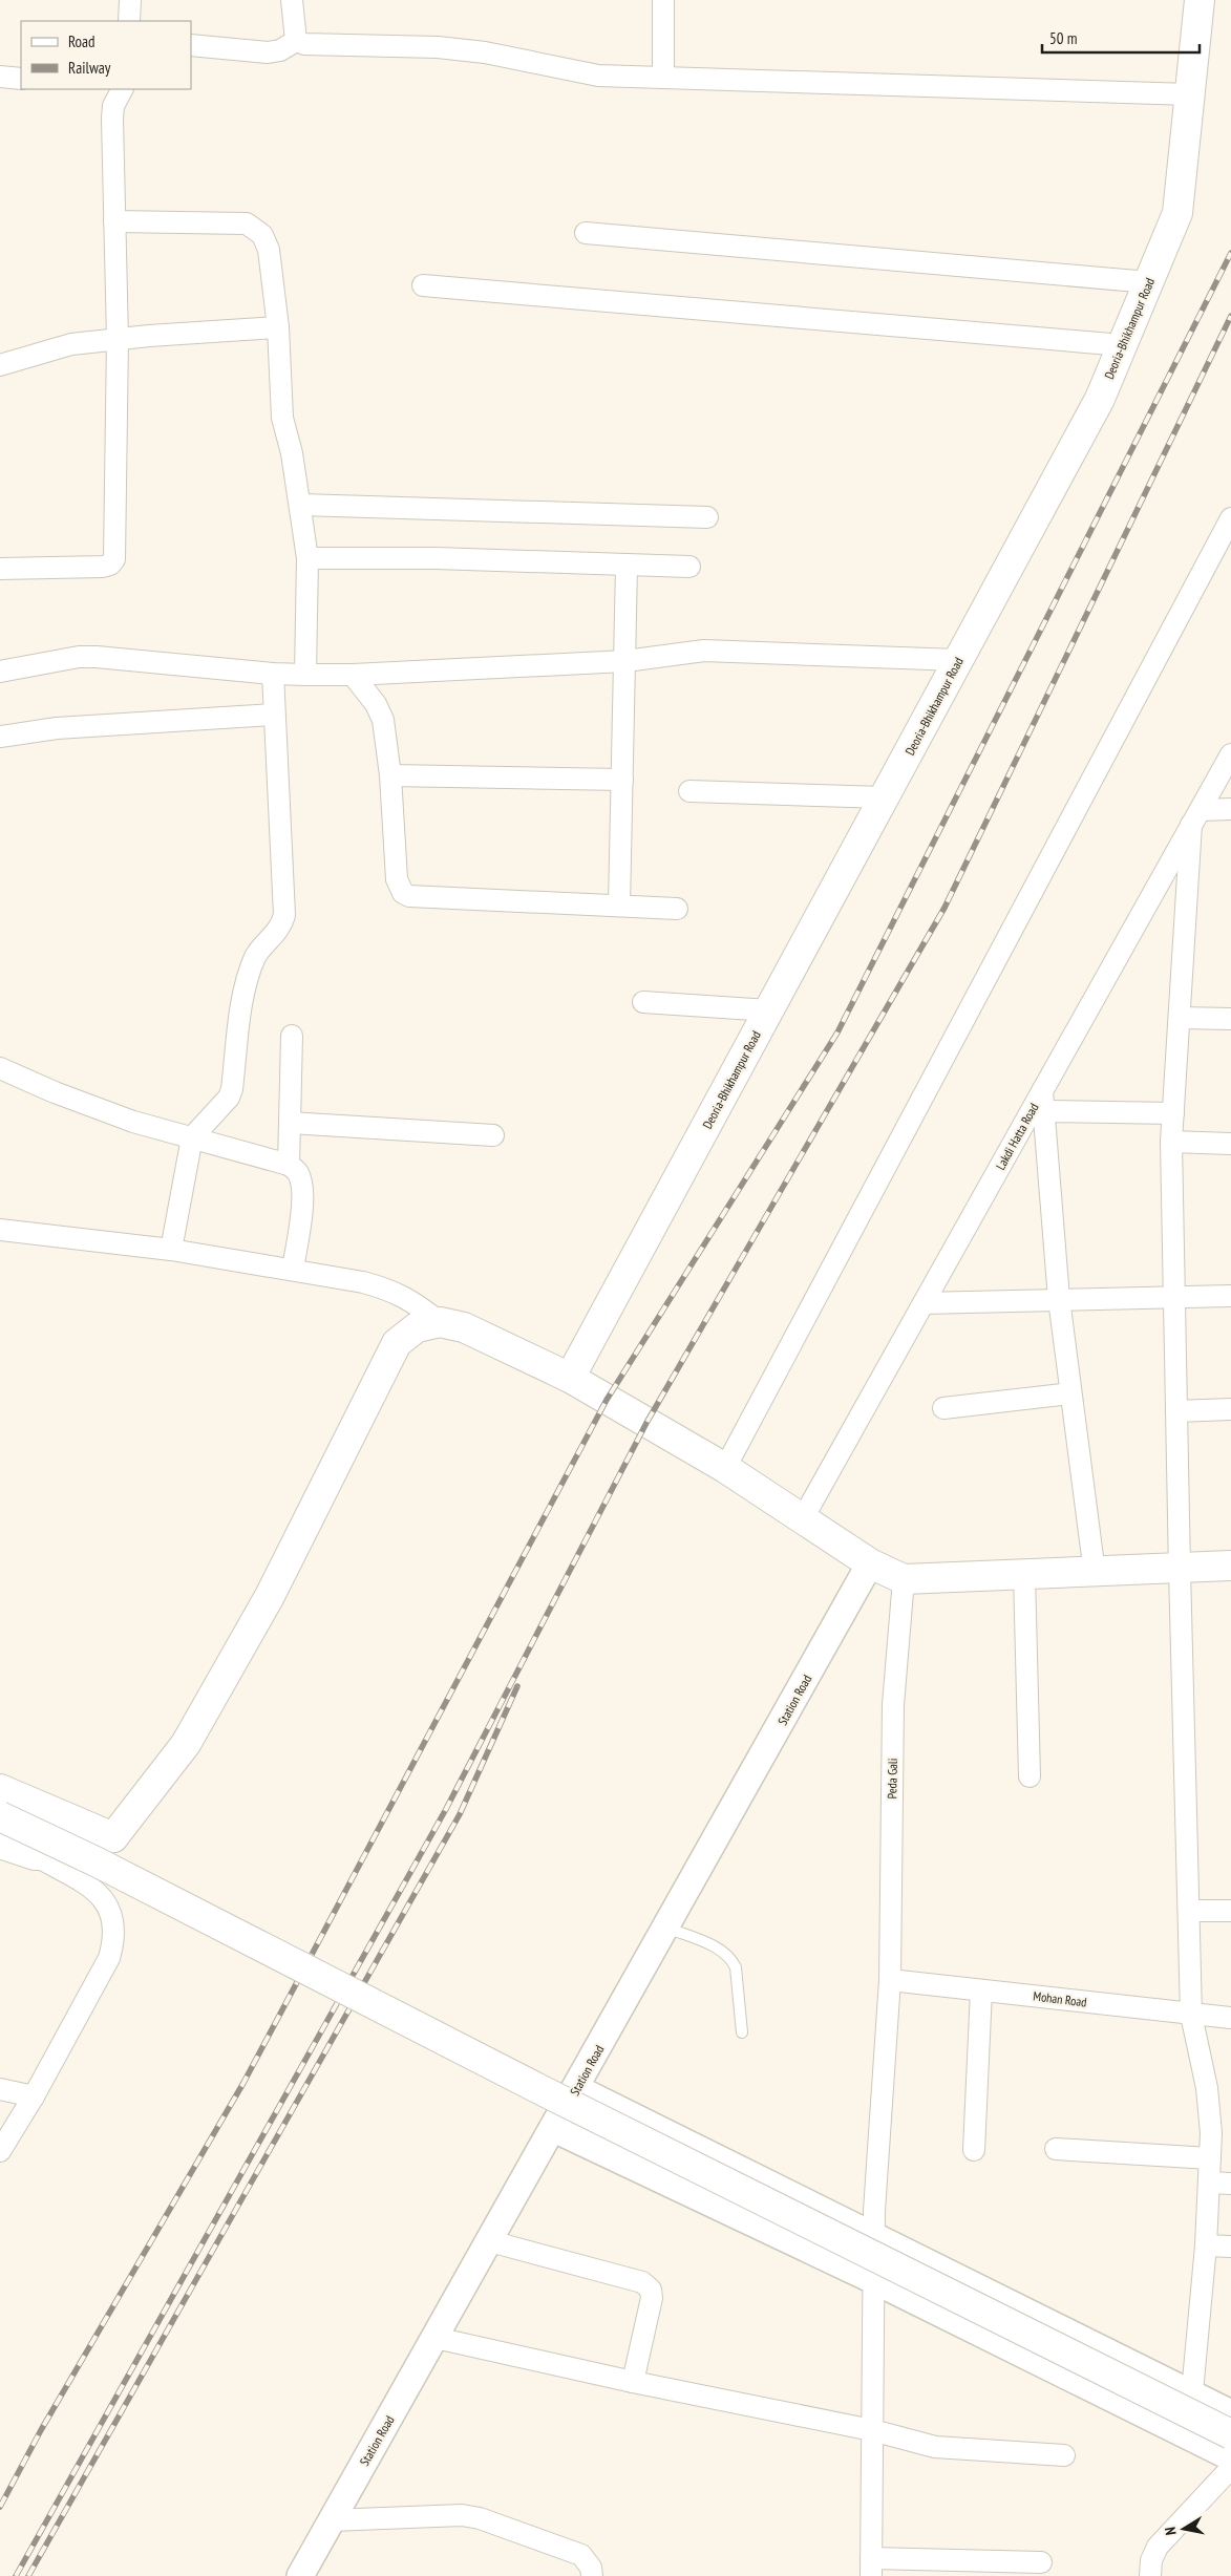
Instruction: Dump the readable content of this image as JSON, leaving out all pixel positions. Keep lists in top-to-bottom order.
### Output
{
  "streets": {
    "main road": ["Deoria-Bhikhampur Road"],
    "street": [
      "Lakdi Hatta Road",
      "Station Road",
      "Peda Gali",
      "Mohan Road"
    ]
  },
  "crossings": [
    ["Peda Gali", "Mohan Road"]
  ],
  "legend": ["Road", "Railway"],
  "scale_bar": "50 m",
  "north": "left"
}
